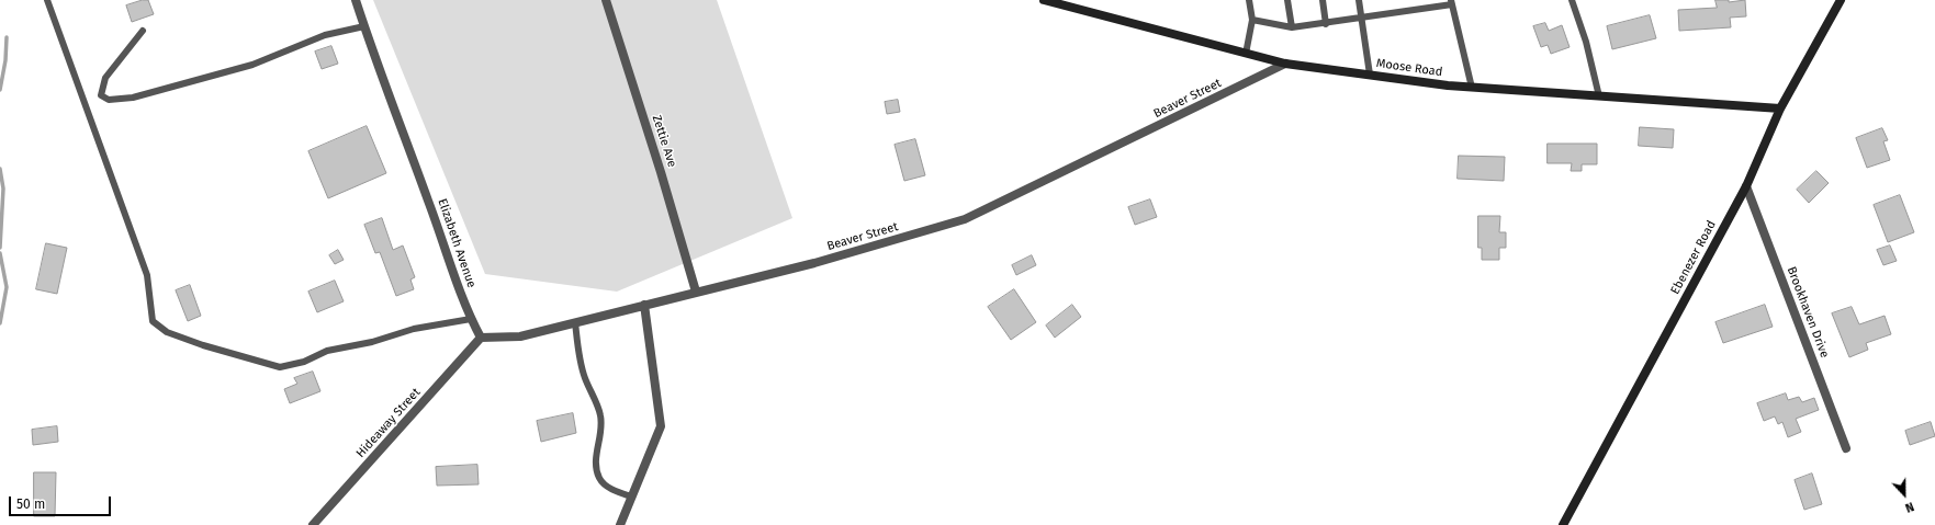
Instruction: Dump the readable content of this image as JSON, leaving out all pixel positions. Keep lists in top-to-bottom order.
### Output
{
  "streets": {
    "street": [
      "Moose Road",
      "Beaver Street",
      "Zettie Ave",
      "Elizabeth Avenue",
      "Ebenezer Road",
      "Brookhaven Drive",
      "Hideaway Street"
    ]
  },
  "crossings": [
    ["Moose Road", "Beaver Street"],
    ["Moose Road", "Ebenezer Road"],
    ["Beaver Street", "Zettie Ave"],
    ["Elizabeth Avenue", "Hideaway Street"],
    ["Ebenezer Road", "Brookhaven Drive"]
  ],
  "scale_bar": "50 m",
  "north": "bottom"
}
